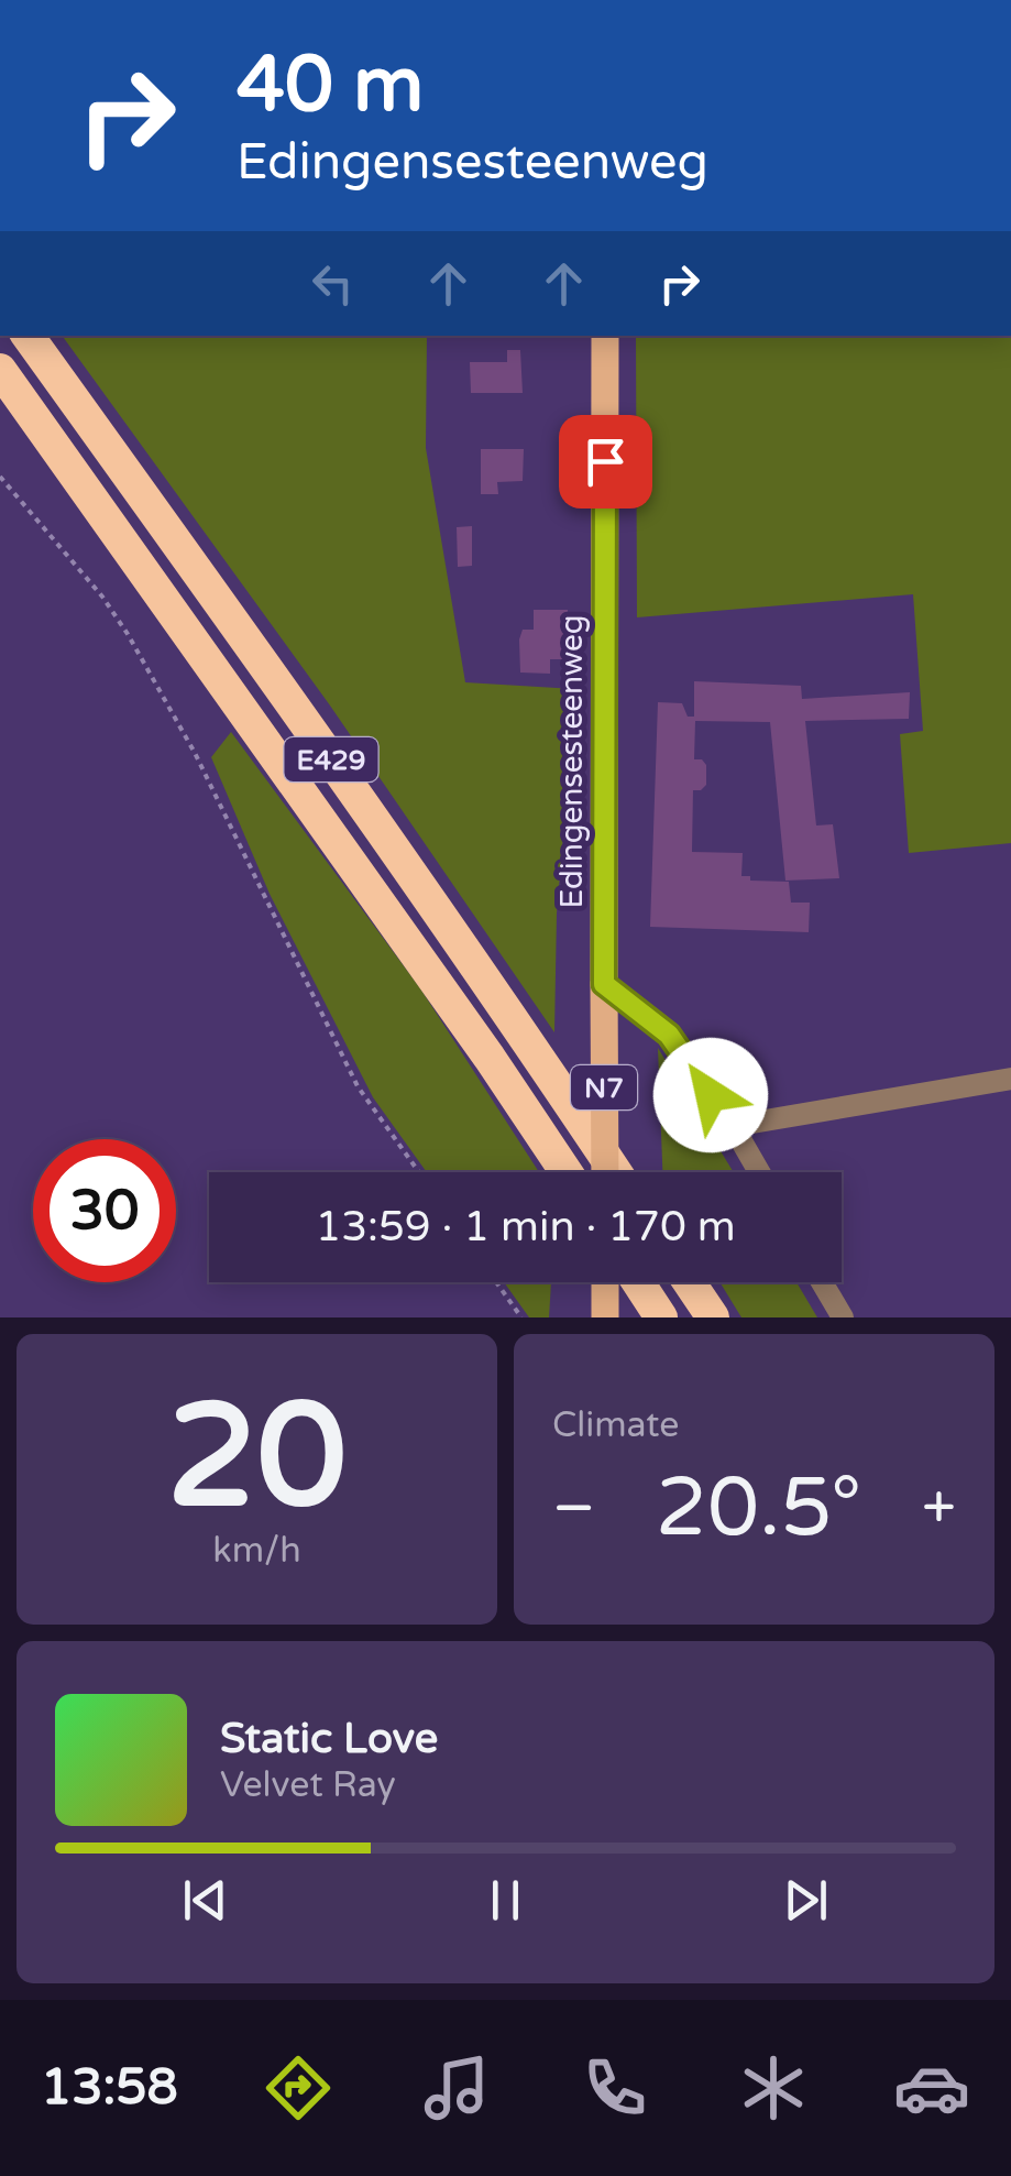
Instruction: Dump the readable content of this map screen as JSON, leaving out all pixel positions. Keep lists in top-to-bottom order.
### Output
{
  "streets": {
    "highway": ["E429"],
    "main road": ["Edingensesteenweg", "N7"]
  },
  "page": {
    "turn": ["40 m", "Edingensesteenweg"],
    "limit": "30",
    "trip": "13:59 · 1 min · 170 m",
    "tile": [
      ["20", "km/h"],
      "Climate"
    ],
    "heat": ["−", "20.5°", "+"],
    "song": ["Static Love", "Velvet Ray"],
    "tabs": "13:58"
  }
}
